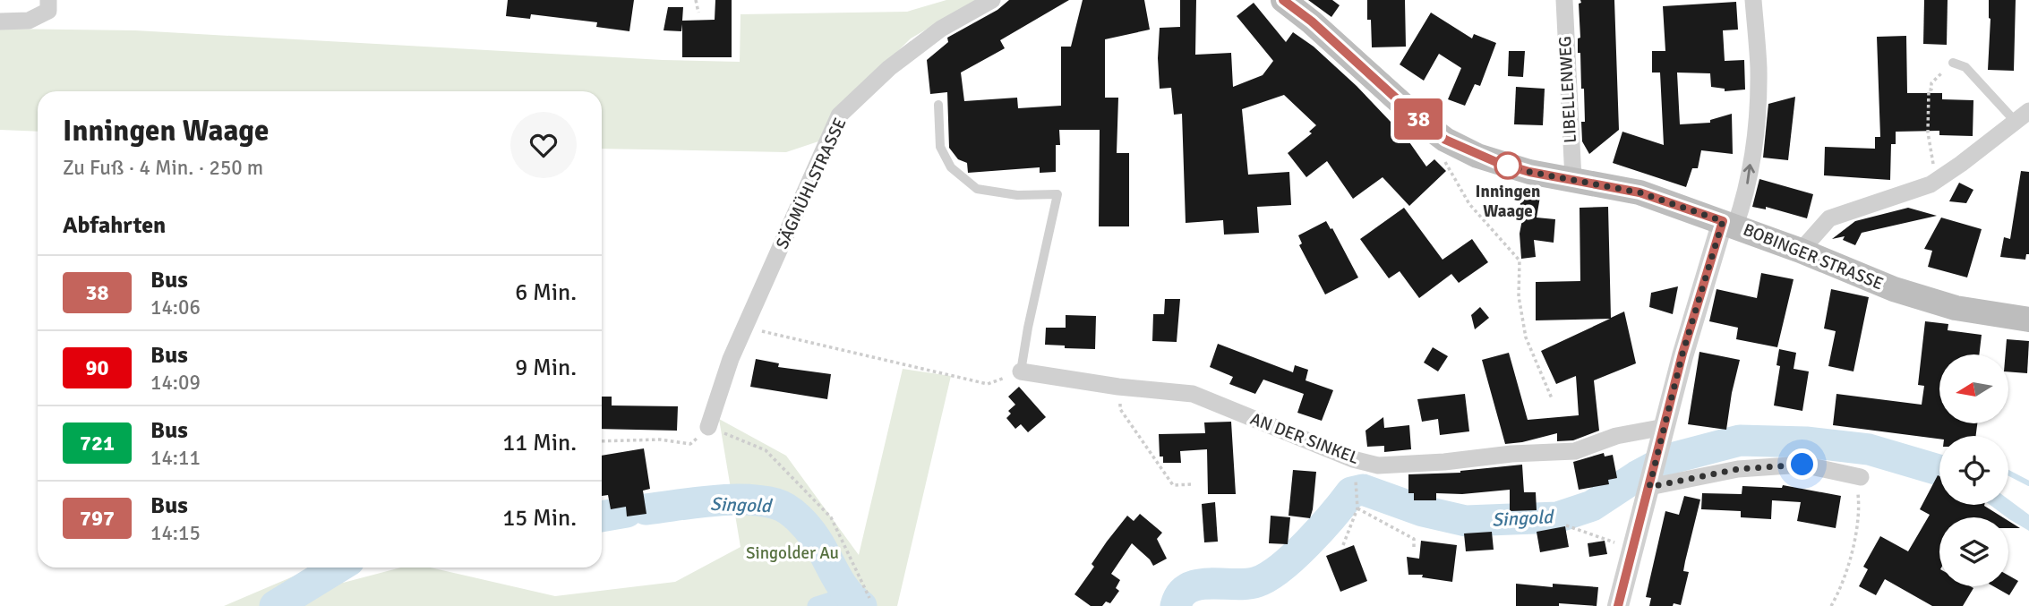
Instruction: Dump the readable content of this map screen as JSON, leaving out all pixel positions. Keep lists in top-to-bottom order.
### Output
{
  "streets": {
    "main road": ["BOBINGER STRASSE"],
    "street": ["LIBELLENWEG", "SÄGMÜHLSTRASSE", "AN DER SINKEL"]
  },
  "crossings": [
    ["LIBELLENWEG", "BOBINGER STRASSE"]
  ],
  "water": ["Singold"],
  "parks": ["Singolder Au"],
  "places": ["Inningen Waage"],
  "lines": ["bus line 38"],
  "north": "left",
  "page": {
    "on_map": "38",
    "heading": [
      ["Inningen Waage", "Zu Fuß · 4 Min. · 250 m"],
      "Abfahrten"
    ],
    "list": [
      {
        "mark": "38",
        "name": "Bus",
        "note": "14:06",
        "value": "6 Min."
      },
      {
        "mark": "90",
        "name": "Bus",
        "note": "14:09",
        "value": "9 Min."
      },
      {
        "mark": "721",
        "name": "Bus",
        "note": "14:11",
        "value": "11 Min."
      },
      {
        "mark": "797",
        "name": "Bus",
        "note": "14:15",
        "value": "15 Min."
      }
    ]
  }
}
